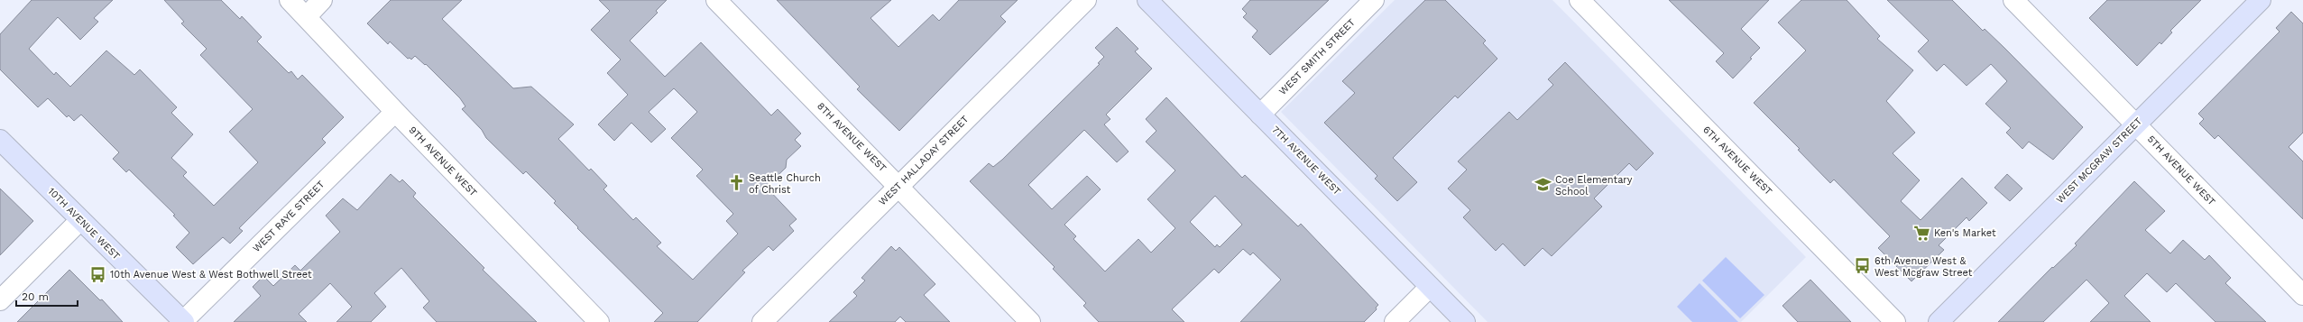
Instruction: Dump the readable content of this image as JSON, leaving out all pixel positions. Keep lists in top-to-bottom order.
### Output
{
  "streets": {
    "street": [
      "WEST SMITH STREET",
      "8TH AVENUE WEST",
      "WEST HALLADAY STREET",
      "7TH AVENUE WEST",
      "6TH AVENUE WEST",
      "WEST MCGRAW STREET",
      "9TH AVENUE WEST",
      "5TH AVENUE WEST",
      "WEST RAYE STREET",
      "10TH AVENUE WEST"
    ]
  },
  "crossings": [
    ["WEST SMITH STREET", "7TH AVENUE WEST"],
    ["8TH AVENUE WEST", "WEST HALLADAY STREET"],
    ["WEST MCGRAW STREET", "5TH AVENUE WEST"],
    ["9TH AVENUE WEST", "WEST RAYE STREET"],
    ["WEST RAYE STREET", "10TH AVENUE WEST"]
  ],
  "places": {
    "church": ["Seattle Church of Christ"],
    "school or university": ["Coe Elementary School"],
    "supermarket": ["Ken's Market"],
    "bus stop": ["6th Avenue West & West Mcgraw Street", "10th Avenue West & West Bothwell Street"]
  },
  "scale_bar": "20 m"
}
